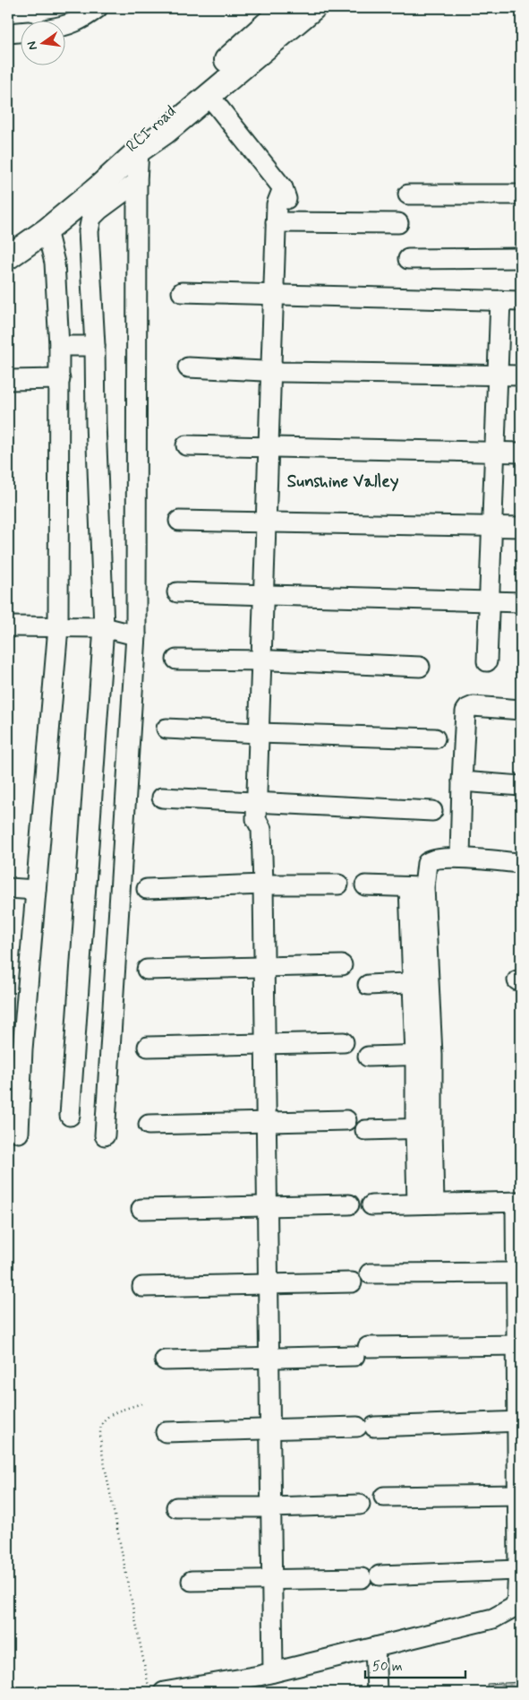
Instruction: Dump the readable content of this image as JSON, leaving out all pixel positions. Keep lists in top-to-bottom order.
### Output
{
  "streets": {
    "main road": ["RCI road"]
  },
  "districts": ["Sunshine Valley"],
  "scale_bar": "50 m",
  "north": "left"
}
